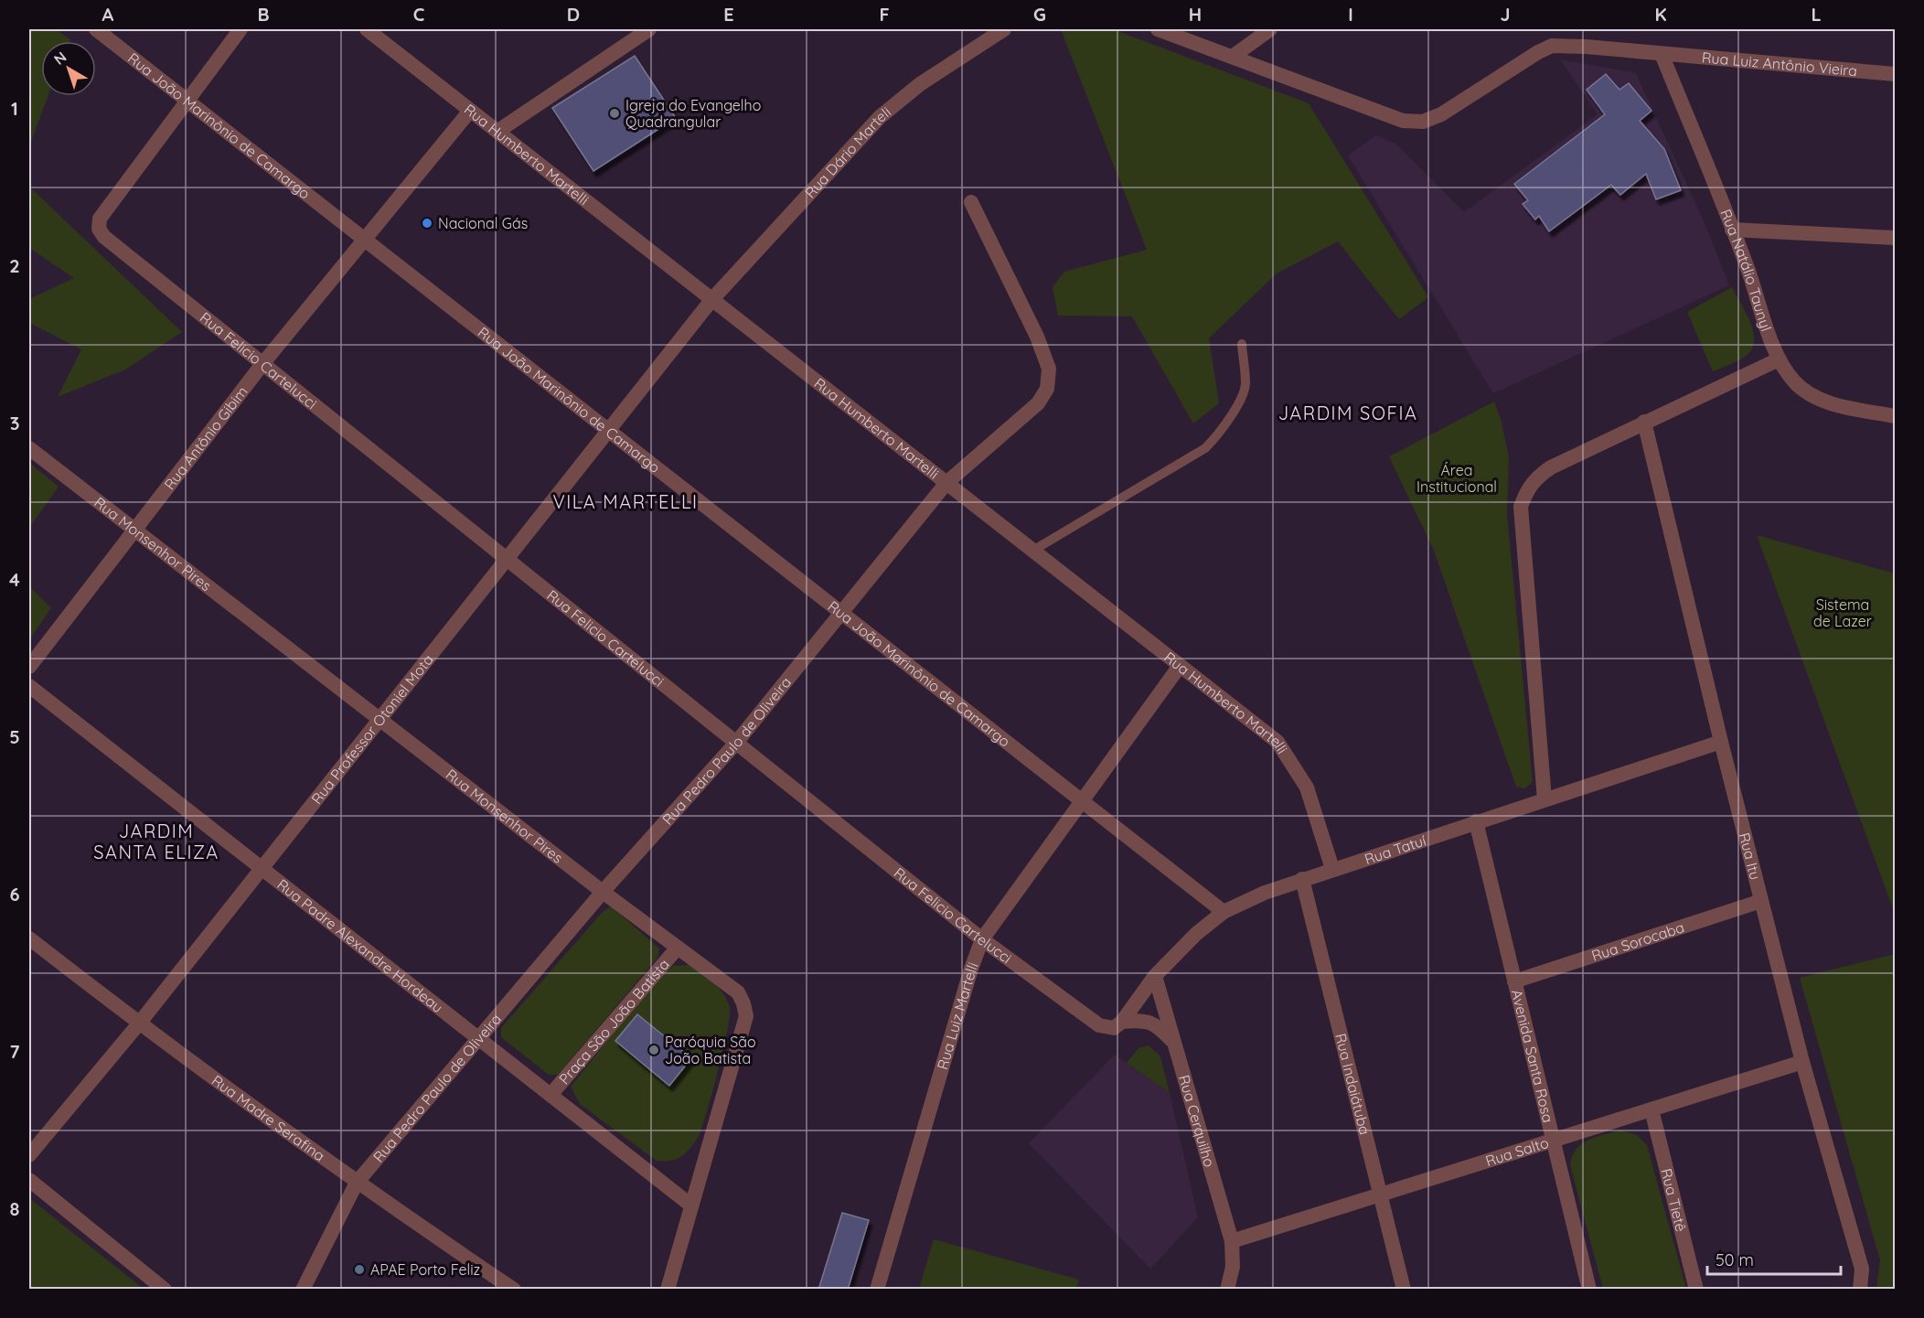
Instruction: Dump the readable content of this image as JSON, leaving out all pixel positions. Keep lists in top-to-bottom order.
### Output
{
  "streets": {
    "street": [
      "Rua Luiz Antônio Vieira",
      "Rua João Marinônio de Camargo",
      "Rua Dário Marteli",
      "Rua Humberto Martelli",
      "Rua Natálio Taunyl",
      "Rua Felicio Cartelucci",
      "Rua Antônio Gibim",
      "Rua Monsenhor Pires",
      "Rua Professor Otoniel Mota",
      "Rua Pedro Paulo de Oliveira",
      "Rua Tatuí",
      "Rua Itu",
      "Rua Sorocaba",
      "Rua Padre Alexandre Hordeau",
      "Rua Luiz Martelli",
      "Praça São João Batista",
      "Avenida Santa Rosa",
      "Rua Indaiátuba",
      "Rua Madre Serafina",
      "Rua Cerquilho",
      "Rua Salto",
      "Rua Tietê"
    ]
  },
  "crossings": [
    ["Rua Luiz Antônio Vieira", "Rua Natálio Taunyl"],
    ["Rua João Marinônio de Camargo", "Rua Felicio Cartelucci"],
    ["Rua João Marinônio de Camargo", "Rua Antônio Gibim"],
    ["Rua João Marinônio de Camargo", "Rua Professor Otoniel Mota"],
    ["Rua João Marinônio de Camargo", "Rua Pedro Paulo de Oliveira"],
    ["Rua João Marinônio de Camargo", "Rua Tatuí"],
    ["Rua João Marinônio de Camargo", "Rua Luiz Martelli"],
    ["Rua Dário Marteli", "Rua Humberto Martelli"],
    ["Rua Dário Marteli", "Rua Professor Otoniel Mota"],
    ["Rua Humberto Martelli", "Rua Antônio Gibim"],
    ["Rua Humberto Martelli", "Rua Professor Otoniel Mota"],
    ["Rua Humberto Martelli", "Rua Pedro Paulo de Oliveira"],
    ["Rua Humberto Martelli", "Rua Tatuí"],
    ["Rua Humberto Martelli", "Rua Luiz Martelli"],
    ["Rua Felicio Cartelucci", "Rua Antônio Gibim"],
    ["Rua Felicio Cartelucci", "Rua Professor Otoniel Mota"],
    ["Rua Felicio Cartelucci", "Rua Pedro Paulo de Oliveira"],
    ["Rua Felicio Cartelucci", "Rua Tatuí"],
    ["Rua Felicio Cartelucci", "Rua Luiz Martelli"],
    ["Rua Antônio Gibim", "Rua Monsenhor Pires"],
    ["Rua Monsenhor Pires", "Rua Professor Otoniel Mota"],
    ["Rua Monsenhor Pires", "Rua Pedro Paulo de Oliveira"],
    ["Rua Monsenhor Pires", "Rua Padre Alexandre Hordeau"],
    ["Rua Monsenhor Pires", "Praça São João Batista"],
    ["Rua Professor Otoniel Mota", "Rua Padre Alexandre Hordeau"],
    ["Rua Professor Otoniel Mota", "Rua Madre Serafina"],
    ["Rua Pedro Paulo de Oliveira", "Rua Padre Alexandre Hordeau"],
    ["Rua Pedro Paulo de Oliveira", "Rua Madre Serafina"],
    ["Rua Tatuí", "Rua Itu"],
    ["Rua Tatuí", "Avenida Santa Rosa"],
    ["Rua Tatuí", "Rua Indaiátuba"],
    ["Rua Tatuí", "Rua Cerquilho"],
    ["Rua Itu", "Rua Sorocaba"],
    ["Rua Itu", "Rua Salto"],
    ["Rua Sorocaba", "Avenida Santa Rosa"],
    ["Rua Padre Alexandre Hordeau", "Praça São João Batista"],
    ["Avenida Santa Rosa", "Rua Salto"],
    ["Rua Indaiátuba", "Rua Salto"],
    ["Rua Cerquilho", "Rua Salto"],
    ["Rua Salto", "Rua Tietê"]
  ],
  "districts": ["JARDIM SOFIA", "VILA MARTELLI", "JARDIM SANTA ELIZA"],
  "parks": ["Área Institucional", "Sistema de Lazer"],
  "places": [
    "Igreja do Evangelho Quadrangular",
    "Nacional Gás",
    "Paróquia São João Batista",
    "APAE Porto Feliz"
  ],
  "scale_bar": "50 m",
  "north": "top left",
  "grid": {
    "columns": [
      "A",
      "B",
      "C",
      "D",
      "E",
      "F",
      "G",
      "H",
      "I",
      "J",
      "K",
      "L"
    ],
    "rows": [
      "1",
      "2",
      "3",
      "4",
      "5",
      "6",
      "7",
      "8"
    ]
  }
}
